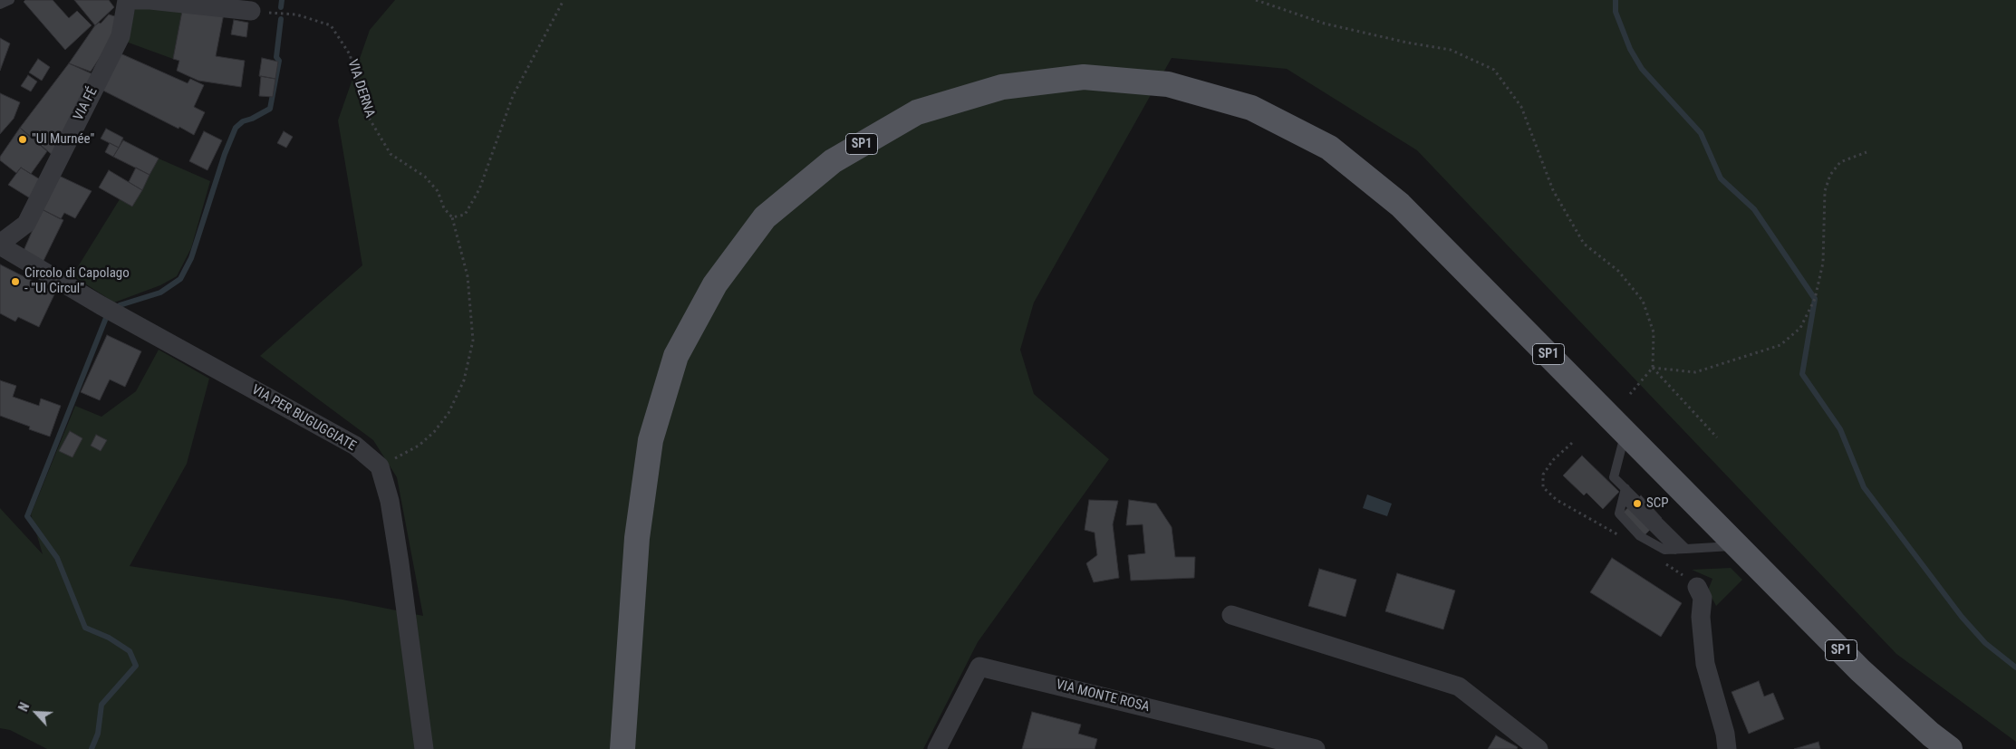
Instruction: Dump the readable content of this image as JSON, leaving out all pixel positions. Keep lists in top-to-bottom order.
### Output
{
  "streets": {
    "main road": ["SP1"],
    "street": ["VIA FÉ", "VIA PER BUGUGGIATE", "VIA MONTE ROSA"],
    "path": ["VIA DERNA"]
  },
  "crossings": [
    ["VIA FÉ", "VIA PER BUGUGGIATE"]
  ],
  "places": ["\"Ul Murnée\"", "Circolo di Capolago - \"Ul Circul\"", "SCP"],
  "north": "top left"
}
